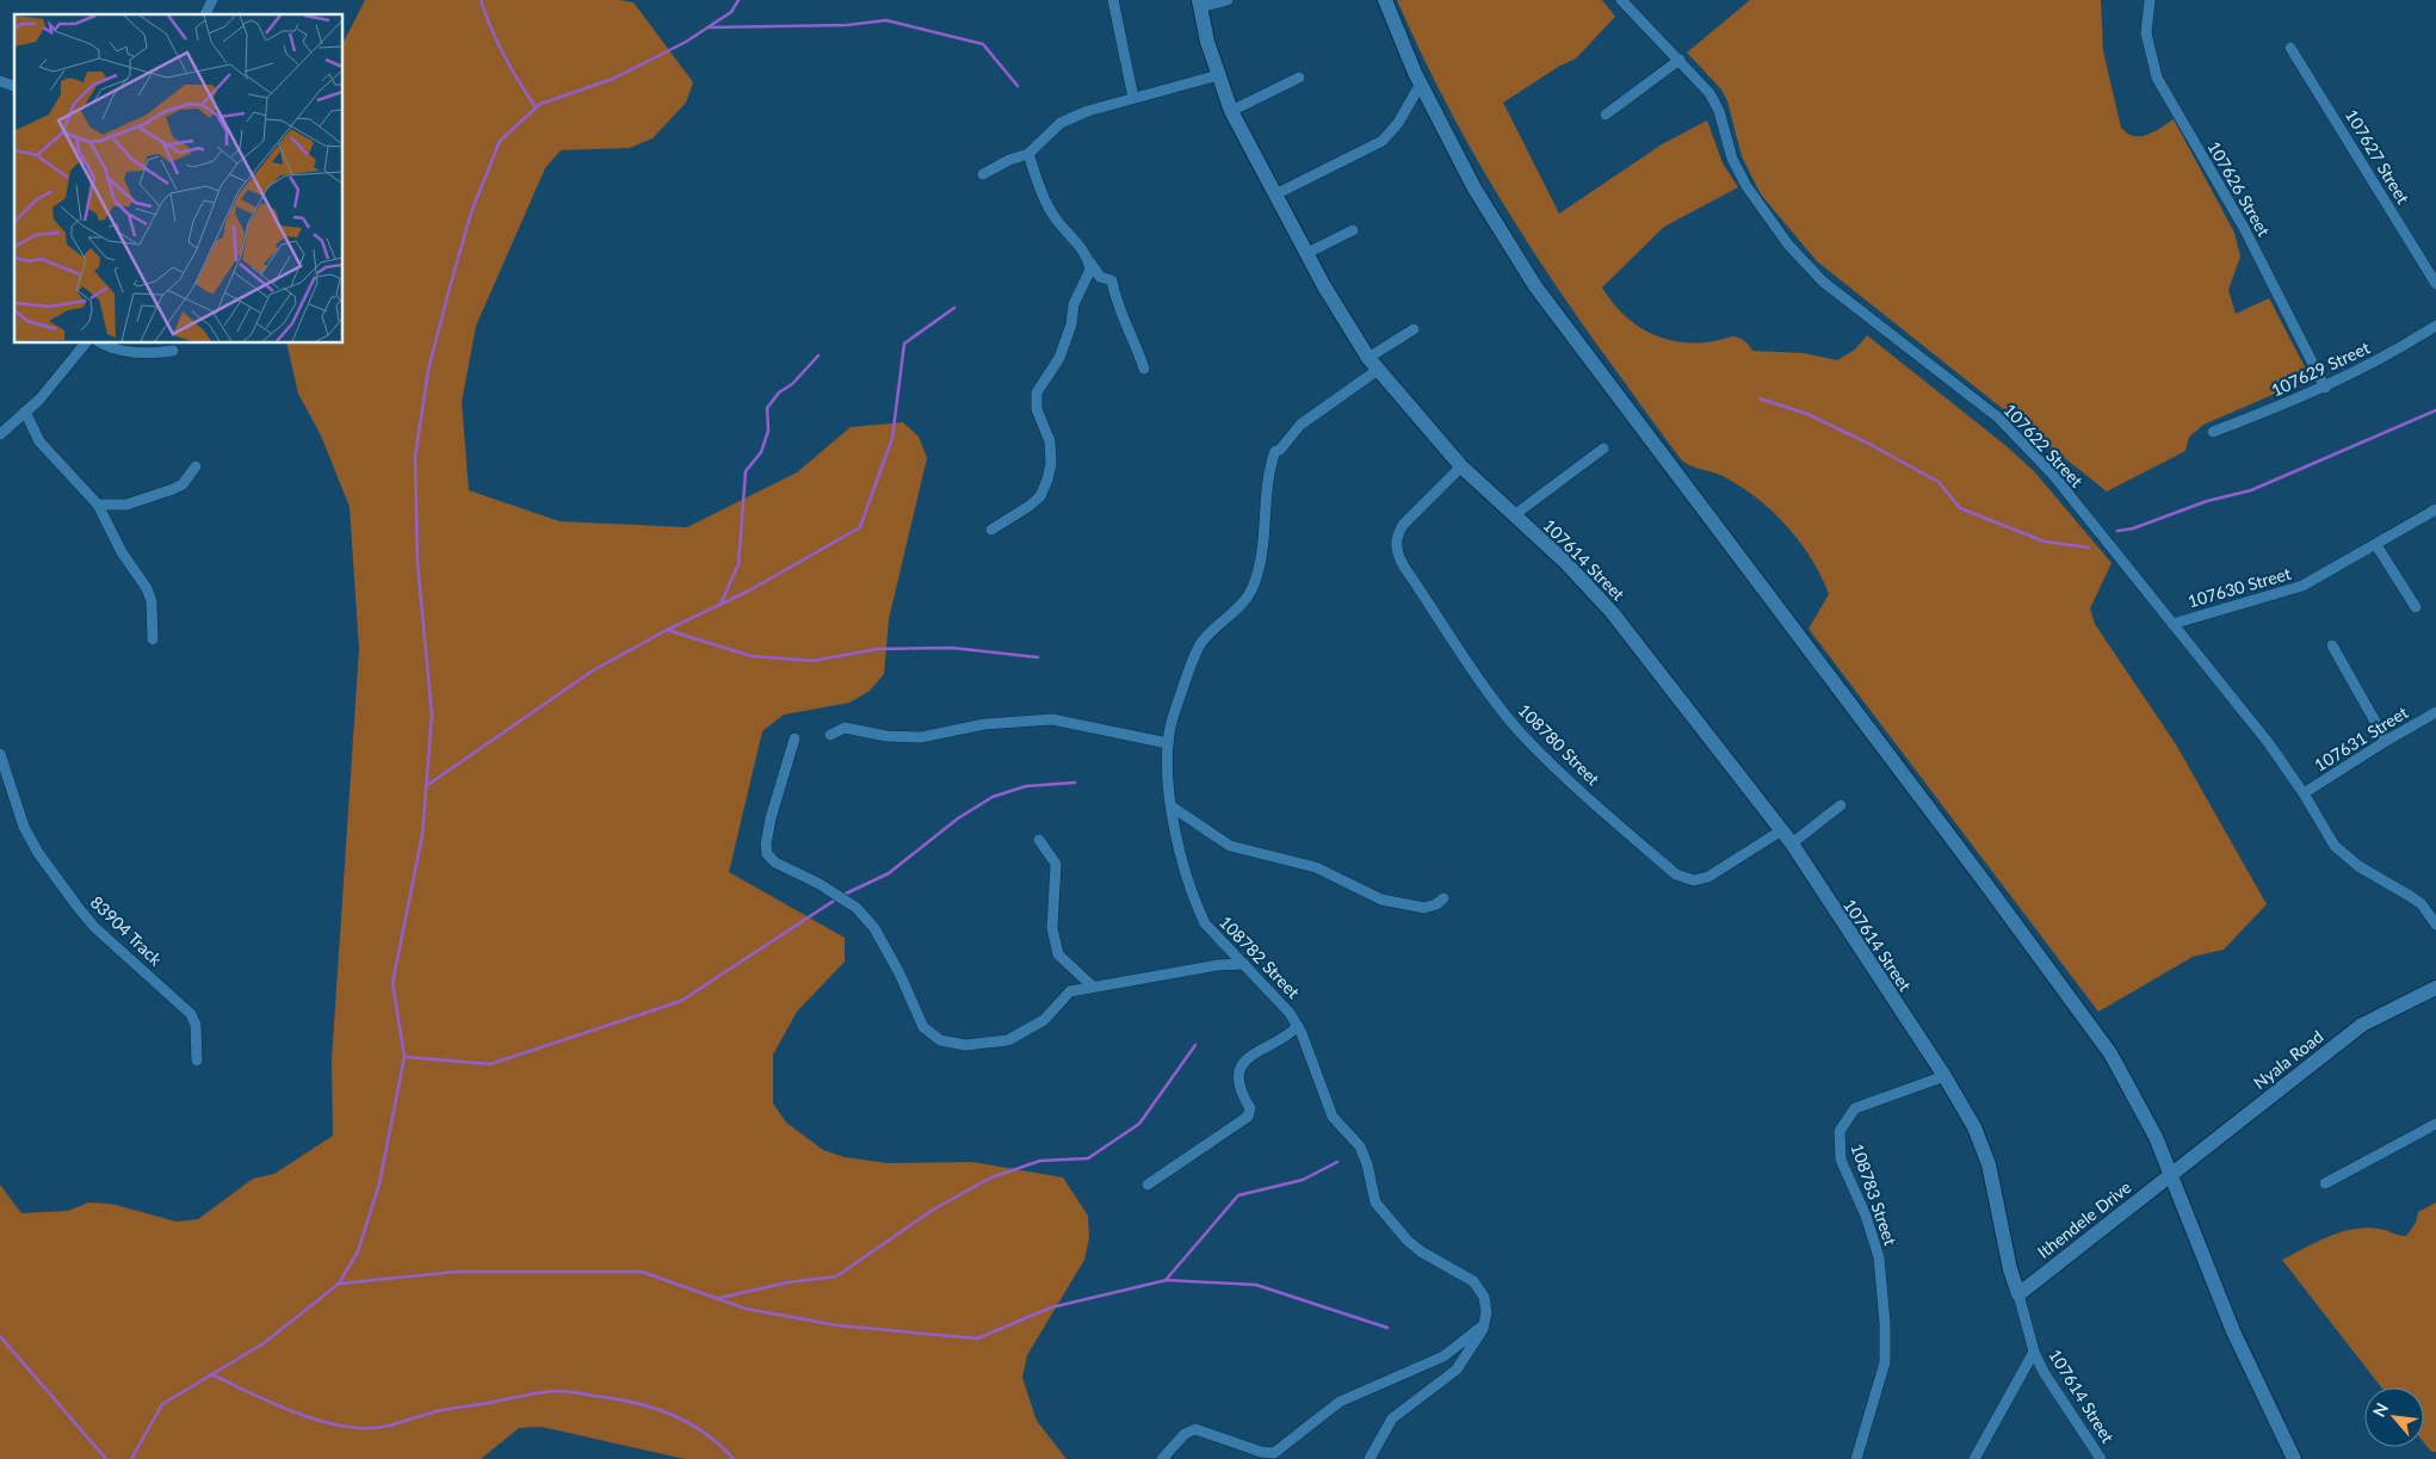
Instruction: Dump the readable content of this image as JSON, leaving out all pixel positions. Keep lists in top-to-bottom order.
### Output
{
  "streets": {
    "street": [
      "107627 Street",
      "107626 Street",
      "107629 Street",
      "107622 Street",
      "107614 Street",
      "107630 Street",
      "107631 Street",
      "108780 Street",
      "83904 Track",
      "108782 Street",
      "Nyala Road",
      "108783 Street",
      "Ithendele Drive"
    ]
  },
  "crossings": [
    ["107626 Street", "107629 Street"],
    ["107622 Street", "107630 Street"],
    ["107622 Street", "107631 Street"],
    ["107614 Street", "108780 Street"],
    ["107614 Street", "108782 Street"],
    ["107614 Street", "108783 Street"],
    ["107614 Street", "Ithendele Drive"],
    ["Nyala Road", "Ithendele Drive"]
  ],
  "north": "top left"
}
